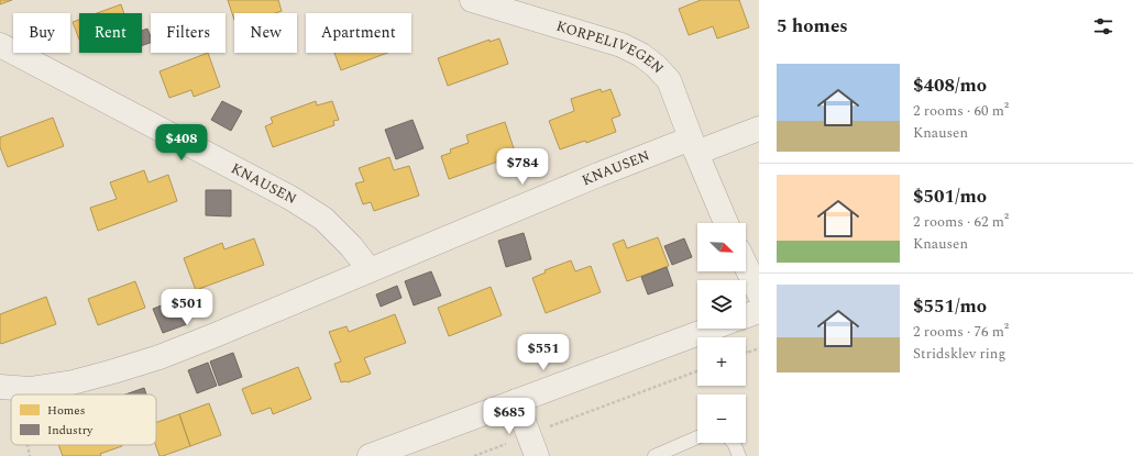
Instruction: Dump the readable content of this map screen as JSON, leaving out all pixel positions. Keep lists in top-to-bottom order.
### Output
{
  "streets": {
    "street": ["KORPELIVEGEN", "KNAUSEN"]
  },
  "crossings": [
    ["KORPELIVEGEN", "KNAUSEN"]
  ],
  "legend": ["Homes", "Industry"],
  "north": "bottom right",
  "page": {
    "heading": "5 homes",
    "chip": [
      "Buy",
      "Rent",
      "Filters",
      "New",
      "Apartment"
    ],
    "list": [
      {
        "name": "$408/mo",
        "note": "2 rooms · 60 m² · Knausen"
      },
      {
        "name": "$501/mo",
        "note": "2 rooms · 62 m² · Knausen"
      },
      {
        "name": "$551/mo",
        "note": "2 rooms · 76 m² · Stridsklev ring"
      }
    ],
    "price": [
      "$408",
      "$784",
      "$501",
      "$551",
      "$685"
    ],
    "map_buttons": ["+", "−"]
  }
}
